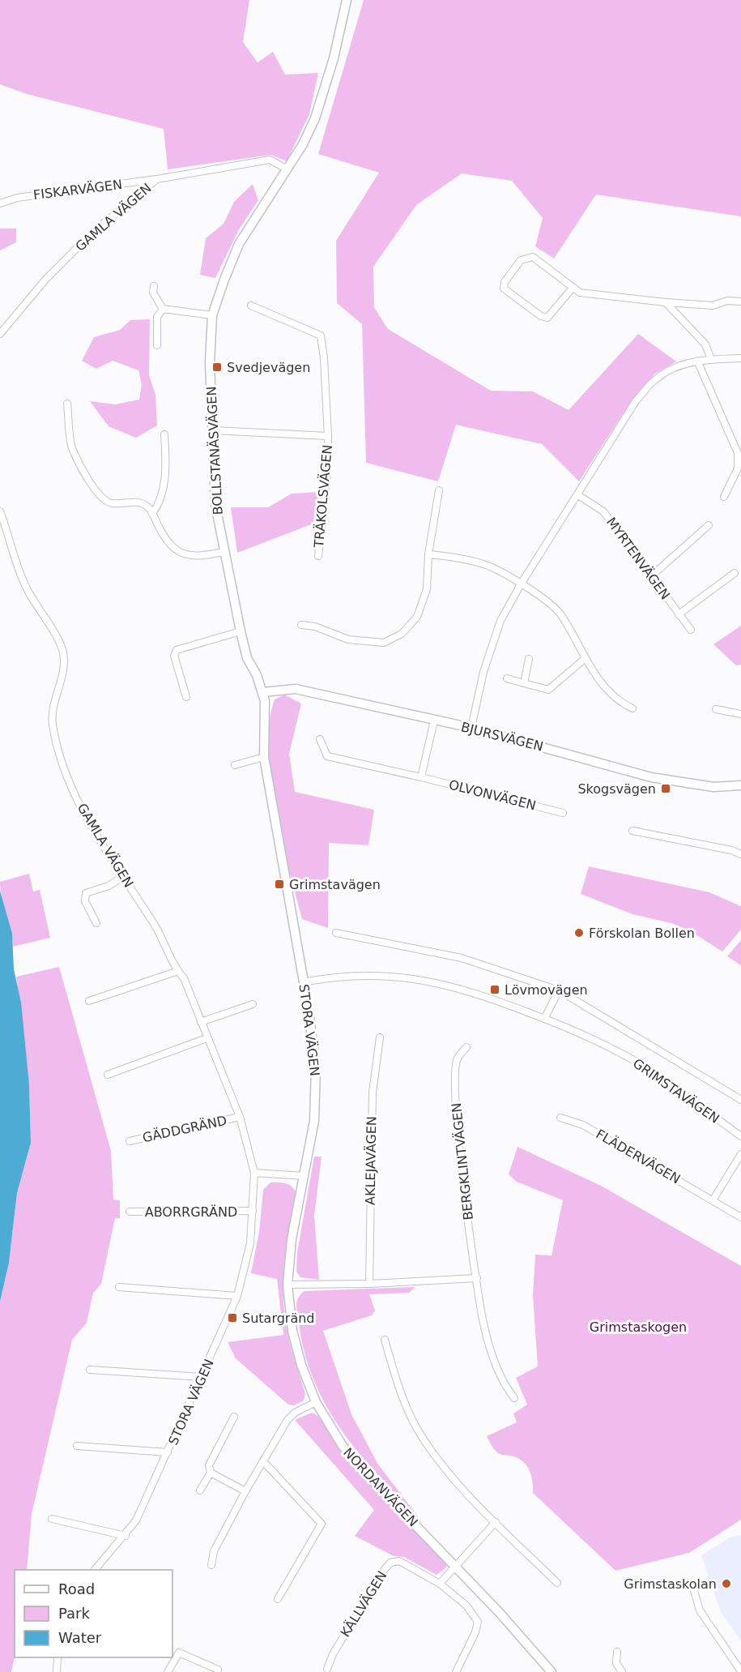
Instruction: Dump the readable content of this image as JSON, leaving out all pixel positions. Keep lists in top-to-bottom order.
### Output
{
  "streets": {
    "street": [
      "FISKARVÄGEN",
      "GAMLA VÄGEN",
      "BOLLSTANÄSVÄGEN",
      "TRÄKOLSVÄGEN",
      "MYRTENVÄGEN",
      "BJURSVÄGEN",
      "OLVONVÄGEN",
      "STORA VÄGEN",
      "GRIMSTAVÄGEN",
      "GÄDDGRÄND",
      "FLÄDERVÄGEN",
      "AKLEJAVÄGEN",
      "BERGKLINTVÄGEN",
      "ABORRGRÄND",
      "NORDANVÄGEN",
      "KÄLLVÄGEN"
    ]
  },
  "crossings": [
    ["FISKARVÄGEN", "GAMLA VÄGEN"],
    ["GAMLA VÄGEN", "BOLLSTANÄSVÄGEN"],
    ["GAMLA VÄGEN", "STORA VÄGEN"],
    ["GAMLA VÄGEN", "GÄDDGRÄND"],
    ["BOLLSTANÄSVÄGEN", "BJURSVÄGEN"],
    ["BOLLSTANÄSVÄGEN", "STORA VÄGEN"],
    ["BJURSVÄGEN", "STORA VÄGEN"],
    ["STORA VÄGEN", "GRIMSTAVÄGEN"],
    ["STORA VÄGEN", "ABORRGRÄND"],
    ["STORA VÄGEN", "NORDANVÄGEN"]
  ],
  "parks": ["Grimstaskogen"],
  "places": {
    "transit": [
      "Svedjevägen",
      "Skogsvägen",
      "Grimstavägen",
      "Lövmovägen",
      "Sutargränd"
    ],
    "other": ["Förskolan Bollen", "Grimstaskolan"]
  },
  "legend": ["Road", "Park", "Water"]
}
